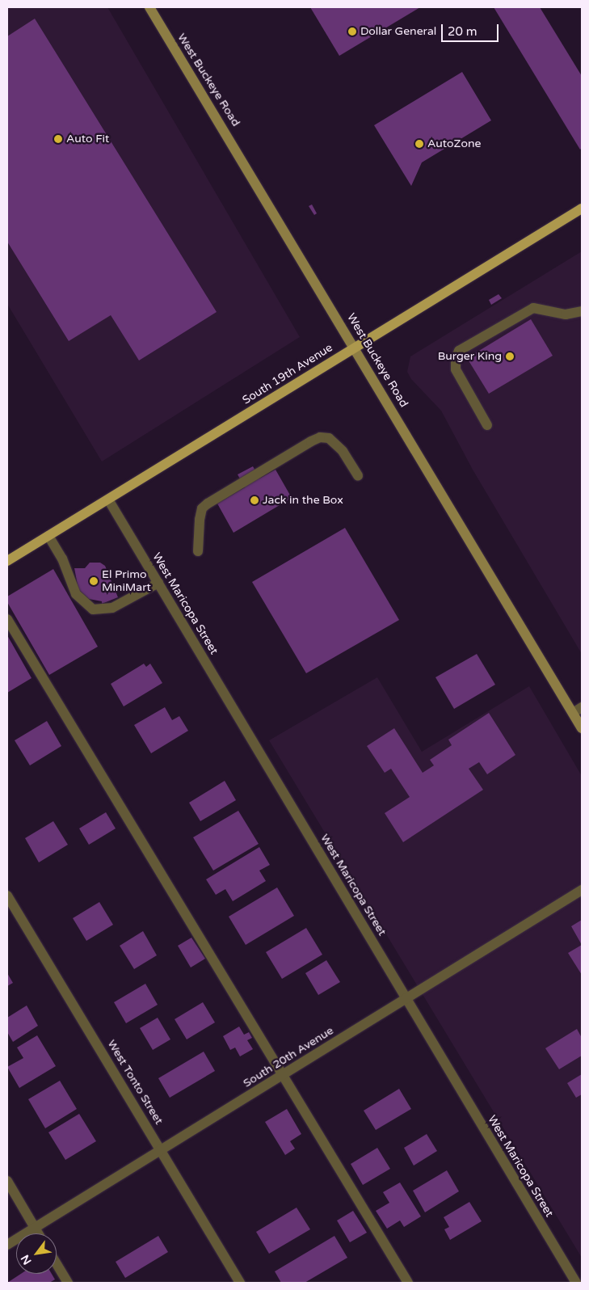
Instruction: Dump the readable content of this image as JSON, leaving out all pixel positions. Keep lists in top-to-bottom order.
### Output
{
  "streets": {
    "main road": ["West Buckeye Road", "South 19th Avenue"],
    "street": ["West Maricopa Street", "South 20th Avenue", "West Tonto Street"]
  },
  "crossings": [
    ["West Buckeye Road", "South 19th Avenue"],
    ["South 19th Avenue", "West Maricopa Street"],
    ["West Maricopa Street", "South 20th Avenue"],
    ["South 20th Avenue", "West Tonto Street"]
  ],
  "places": [
    "Dollar General",
    "Auto Fit",
    "AutoZone",
    "Burger King",
    "Jack in the Box",
    "El Primo MiniMart"
  ],
  "scale_bar": "20 m",
  "north": "bottom left"
}
